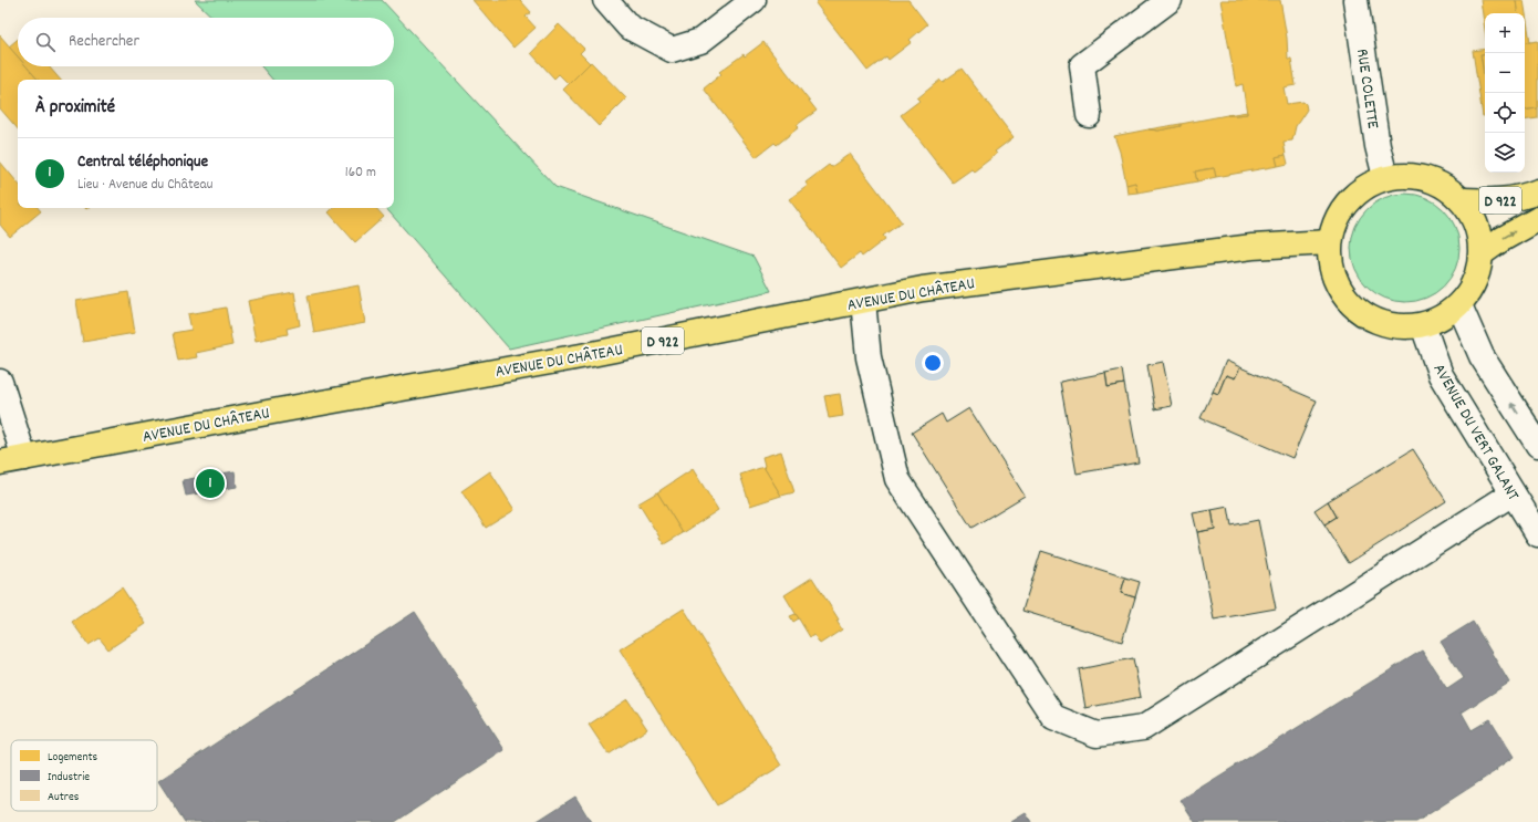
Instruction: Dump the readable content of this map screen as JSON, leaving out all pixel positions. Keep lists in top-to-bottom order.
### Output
{
  "streets": {
    "main road": ["D 922", "AVENUE DU CHÂTEAU"],
    "street": ["RUE COLETTE", "AVENUE DU VERT GALANT"]
  },
  "crossings": [
    ["RUE COLETTE", "D 922"],
    ["RUE COLETTE", "AVENUE DU CHÂTEAU"],
    ["RUE COLETTE", "AVENUE DU VERT GALANT"],
    ["D 922", "AVENUE DU CHÂTEAU"],
    ["D 922", "AVENUE DU VERT GALANT"],
    ["AVENUE DU CHÂTEAU", "AVENUE DU VERT GALANT"]
  ],
  "legend": ["Logements", "Industrie", "Autres"],
  "page": {
    "map_buttons": ["+", "−"],
    "search": "Rechercher",
    "heading": "À proximité",
    "list": [
      {
        "mark": "1",
        "name": "Central téléphonique",
        "note": "Lieu · Avenue du Château",
        "value": "160 m"
      }
    ],
    "pins": "1"
  }
}
